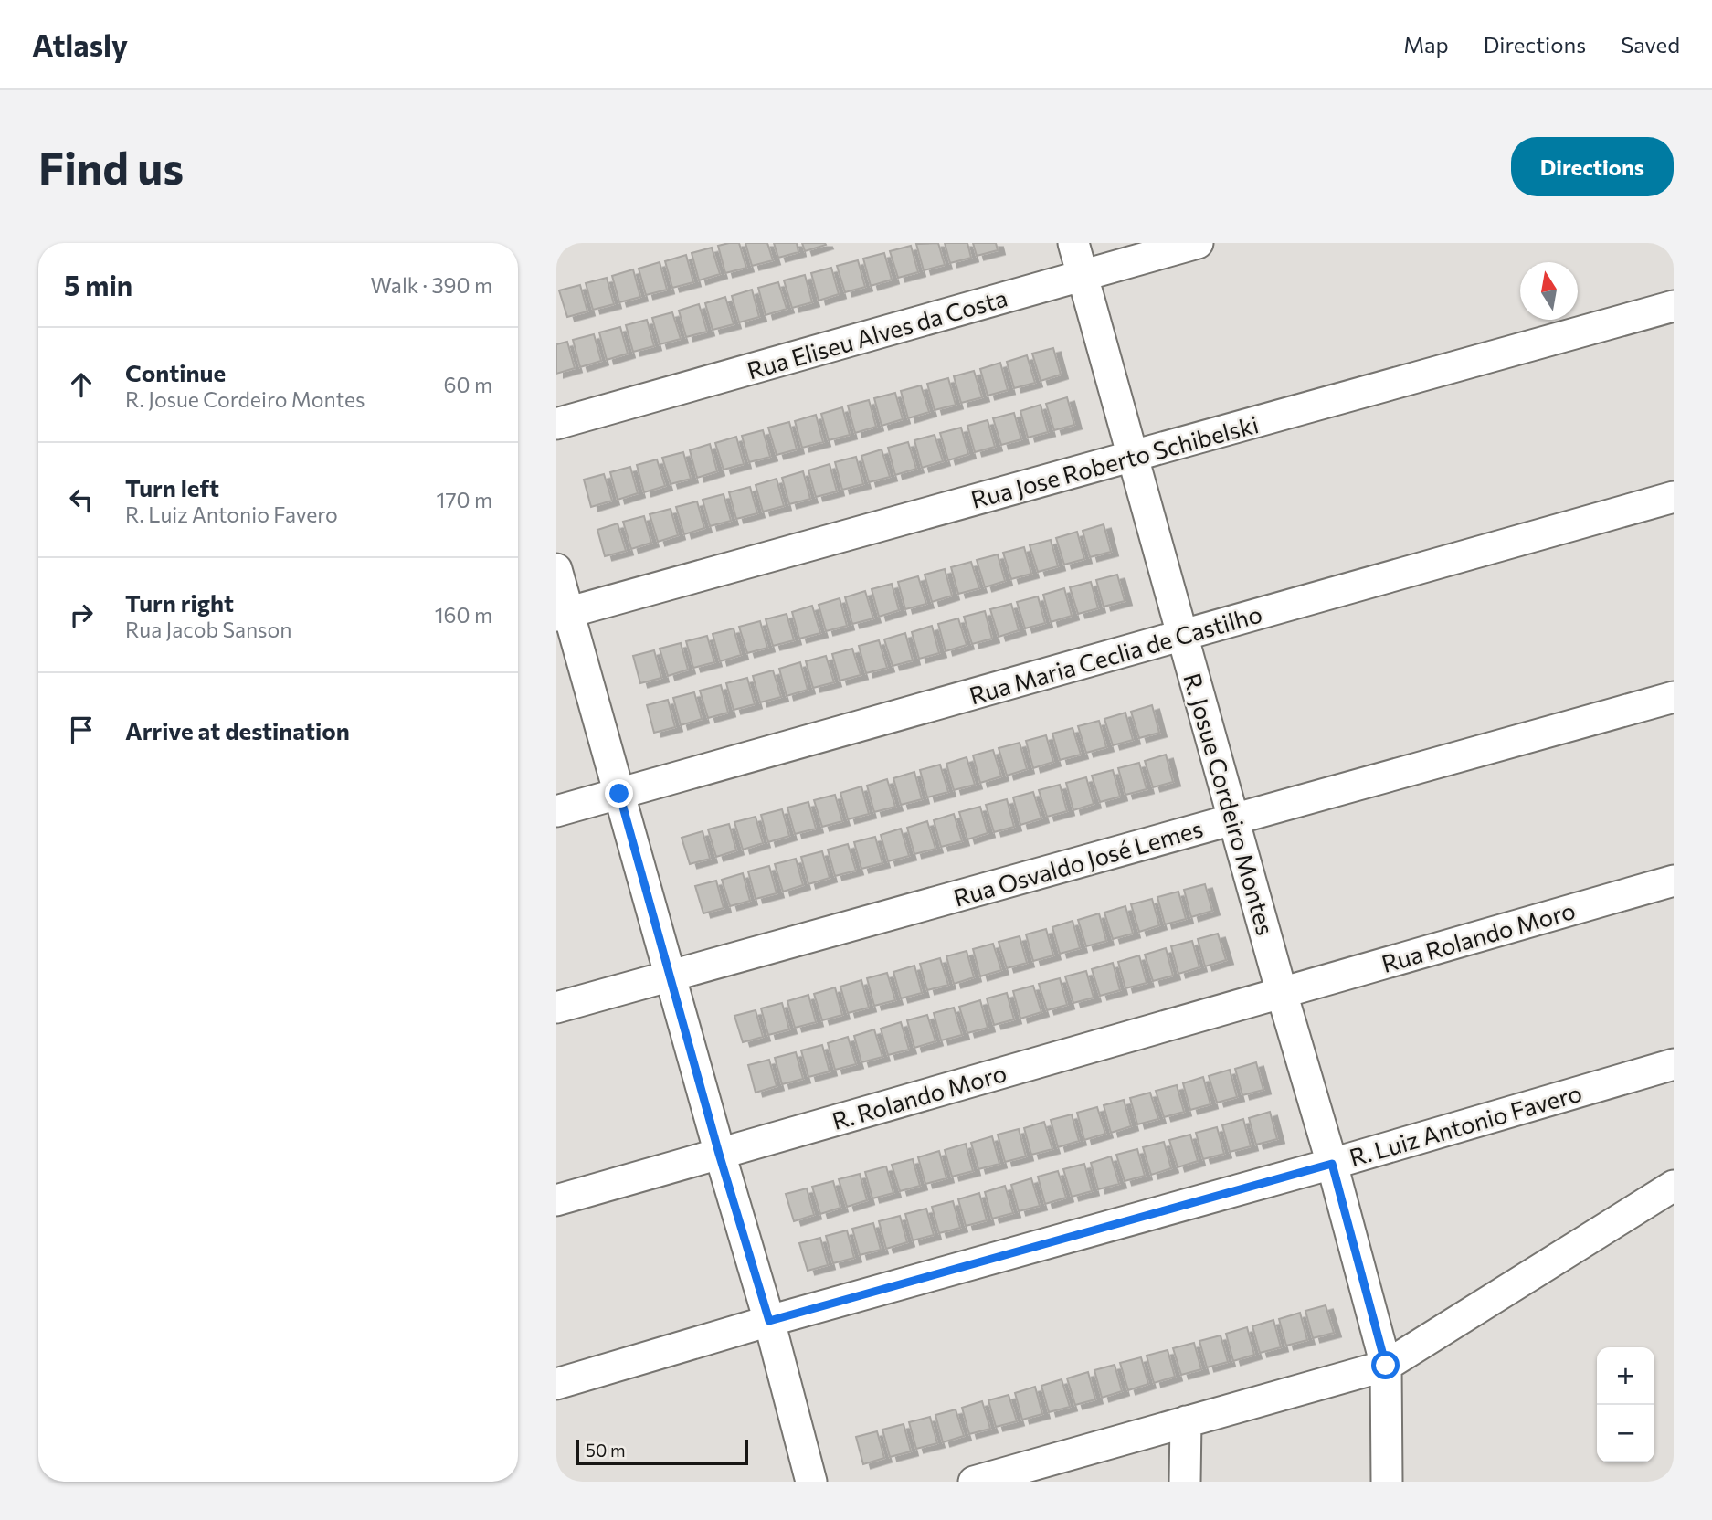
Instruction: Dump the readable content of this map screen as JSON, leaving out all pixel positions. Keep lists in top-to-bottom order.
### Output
{
  "streets": {
    "street": [
      "Rua Eliseu Alves da Costa",
      "Rua Jose Roberto Schibelski",
      "Rua Maria Ceclia de Castilho",
      "R. Josue Cordeiro Montes",
      "Rua Osvaldo José Lemes",
      "Rua Rolando Moro",
      "R. Rolando Moro",
      "R. Luiz Antonio Favero"
    ]
  },
  "crossings": [
    ["Rua Eliseu Alves da Costa", "R. Josue Cordeiro Montes"],
    ["Rua Jose Roberto Schibelski", "R. Josue Cordeiro Montes"],
    ["Rua Maria Ceclia de Castilho", "R. Josue Cordeiro Montes"],
    ["R. Josue Cordeiro Montes", "Rua Osvaldo José Lemes"],
    ["R. Josue Cordeiro Montes", "Rua Rolando Moro"],
    ["R. Josue Cordeiro Montes", "R. Rolando Moro"],
    ["R. Josue Cordeiro Montes", "R. Luiz Antonio Favero"],
    ["Rua Rolando Moro", "R. Rolando Moro"]
  ],
  "scale_bar": "50 m",
  "north": "top",
  "page": {
    "header": "Atlasly",
    "nav": ["Map", "Directions", "Saved"],
    "buttons": "Directions",
    "title": "Find us",
    "heading": ["5 min", "Walk · 390 m"],
    "list": [
      ["Continue", "R. Josue Cordeiro Montes", "60 m"],
      ["Turn left", "R. Luiz Antonio Favero", "170 m"],
      ["Turn right", "Rua Jacob Sanson", "160 m"],
      "Arrive at destination"
    ],
    "map_buttons": ["+", "−"],
    "scale": "50 m"
  }
}
